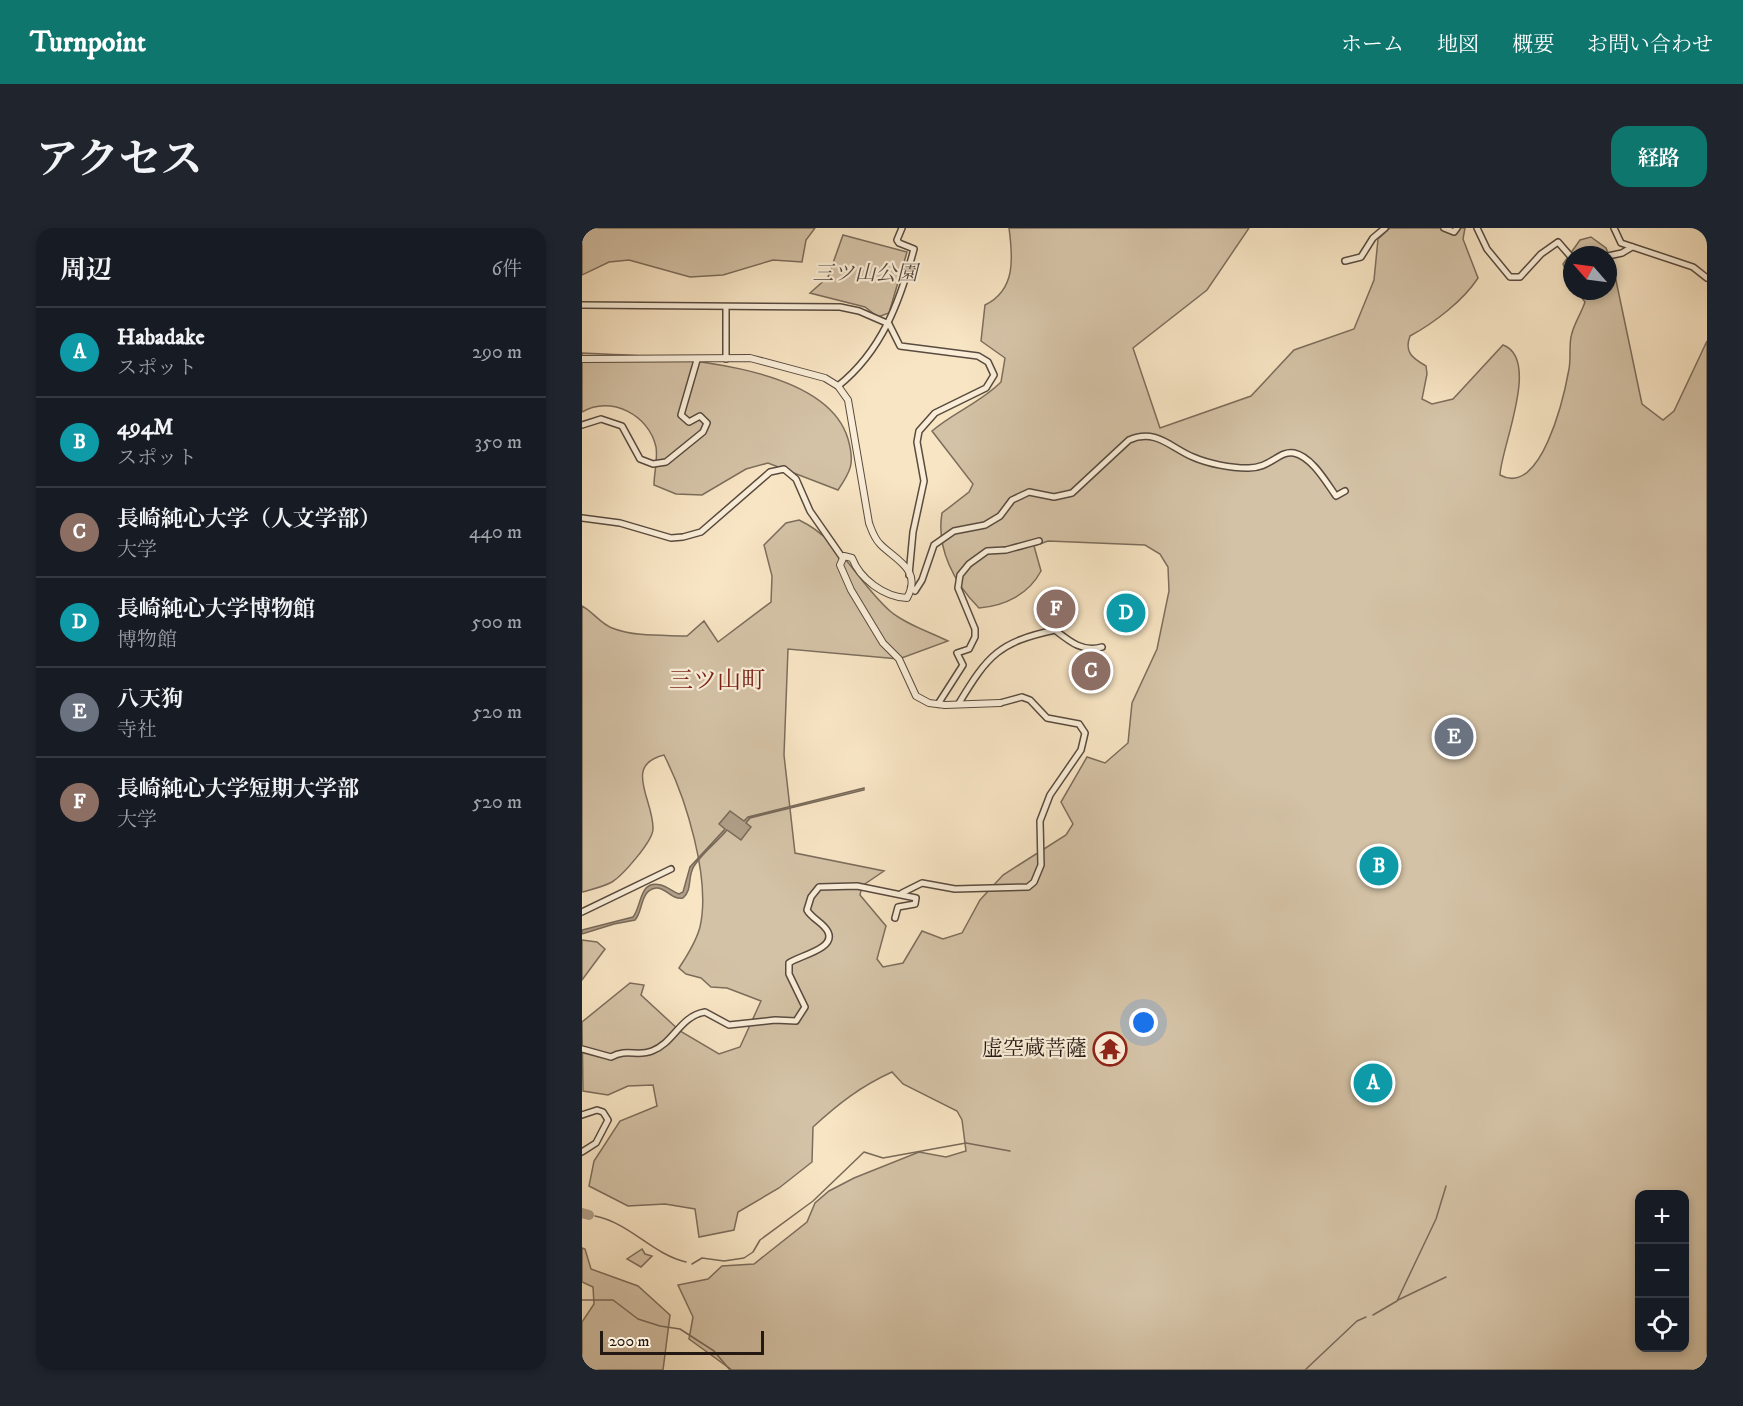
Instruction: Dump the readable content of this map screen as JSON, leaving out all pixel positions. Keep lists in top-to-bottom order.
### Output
{
  "districts": ["三ツ山町"],
  "parks": ["三ツ山公園"],
  "places": {
    "temple": ["虚空蔵菩薩"]
  },
  "scale_bar": "200 m",
  "north": "top left",
  "page": {
    "header": "Turnpoint",
    "nav": [
      "ホーム",
      "地図",
      "概要",
      "お問い合わせ"
    ],
    "title": "アクセス",
    "buttons": "経路",
    "heading": ["周辺", "6件"],
    "list": [
      {
        "mark": "A",
        "name": "Habadake",
        "note": "スポット",
        "value": "290 m"
      },
      {
        "mark": "B",
        "name": "494M",
        "note": "スポット",
        "value": "350 m"
      },
      {
        "mark": "C",
        "name": "長崎純心大学（人文学部）",
        "note": "大学",
        "value": "440 m"
      },
      {
        "mark": "D",
        "name": "長崎純心大学博物館",
        "note": "博物館",
        "value": "500 m"
      },
      {
        "mark": "E",
        "name": "八天狗",
        "note": "寺社",
        "value": "520 m"
      },
      {
        "mark": "F",
        "name": "長崎純心大学短期大学部",
        "note": "大学",
        "value": "520 m"
      }
    ],
    "pins": [
      "F",
      "D",
      "C",
      "E",
      "B",
      "A"
    ],
    "map_buttons": ["+", "−"],
    "scale": "200 m"
  }
}
